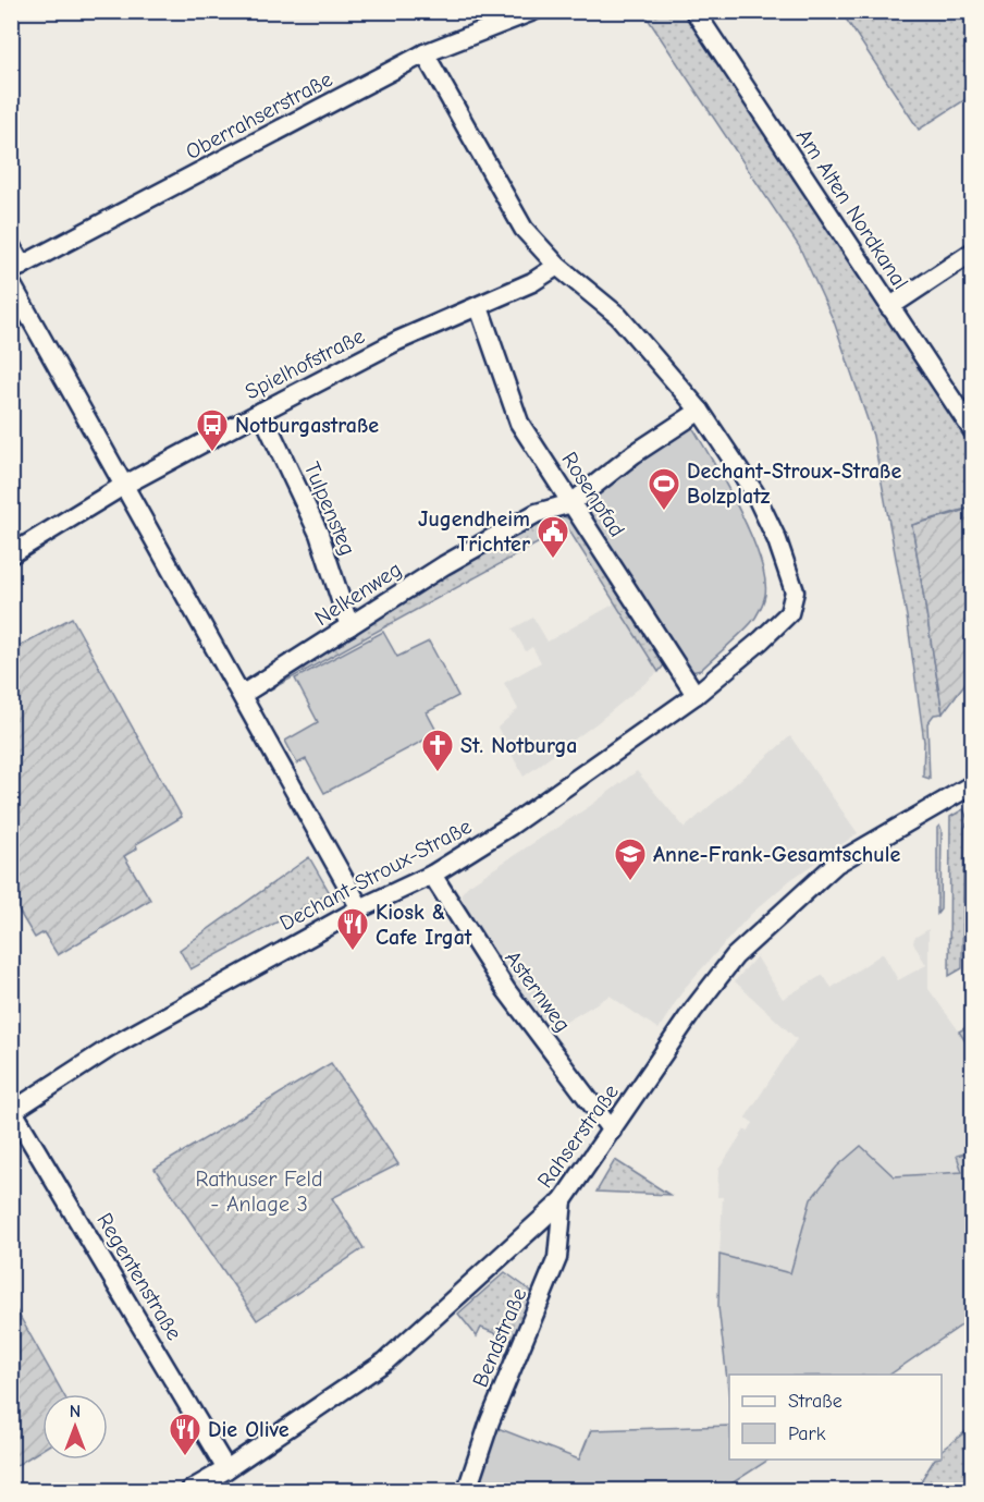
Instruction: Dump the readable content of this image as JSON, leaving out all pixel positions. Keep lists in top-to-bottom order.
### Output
{
  "streets": {
    "street": [
      "Oberrahserstraße",
      "Am Alten Nordkanal",
      "Spielhofstraße",
      "Rosenpfad",
      "Tulpensteg",
      "Nelkenweg",
      "Dechant-Stroux-Straße",
      "Asternweg",
      "Rahserstraße",
      "Regentenstraße",
      "Bendstraße"
    ]
  },
  "crossings": [
    ["Oberrahserstraße", "Dechant-Stroux-Straße"],
    ["Spielhofstraße", "Rosenpfad"],
    ["Spielhofstraße", "Tulpensteg"],
    ["Spielhofstraße", "Dechant-Stroux-Straße"],
    ["Rosenpfad", "Nelkenweg"],
    ["Rosenpfad", "Dechant-Stroux-Straße"],
    ["Tulpensteg", "Nelkenweg"],
    ["Nelkenweg", "Dechant-Stroux-Straße"],
    ["Dechant-Stroux-Straße", "Asternweg"],
    ["Dechant-Stroux-Straße", "Regentenstraße"],
    ["Asternweg", "Rahserstraße"],
    ["Rahserstraße", "Regentenstraße"],
    ["Rahserstraße", "Bendstraße"]
  ],
  "parks": ["Rathuser Feld - Anlage 3"],
  "places": {
    "bus stop": ["Notburgastraße"],
    "sports": ["Dechant-Stroux-Straße Bolzplatz"],
    "public building": ["Jugendheim Trichter"],
    "church": ["St. Notburga"],
    "school or university": ["Anne-Frank-Gesamtschule"],
    "restaurant": ["Kiosk & Cafe Irgat", "Die Olive"]
  },
  "legend": ["Straße", "Park"],
  "north": "top"
}
